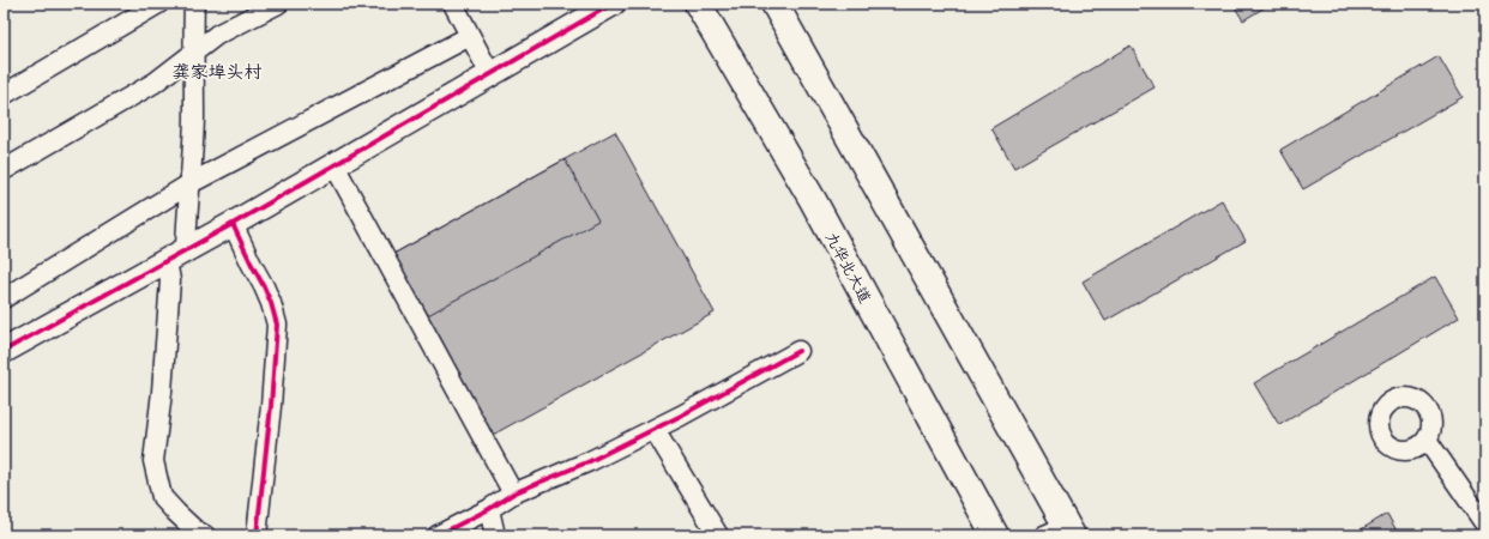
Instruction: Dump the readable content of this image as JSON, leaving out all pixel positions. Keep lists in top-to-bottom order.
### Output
{
  "streets": {
    "main road": ["九华北大道"]
  },
  "districts": ["龚家埠头村"]
}
